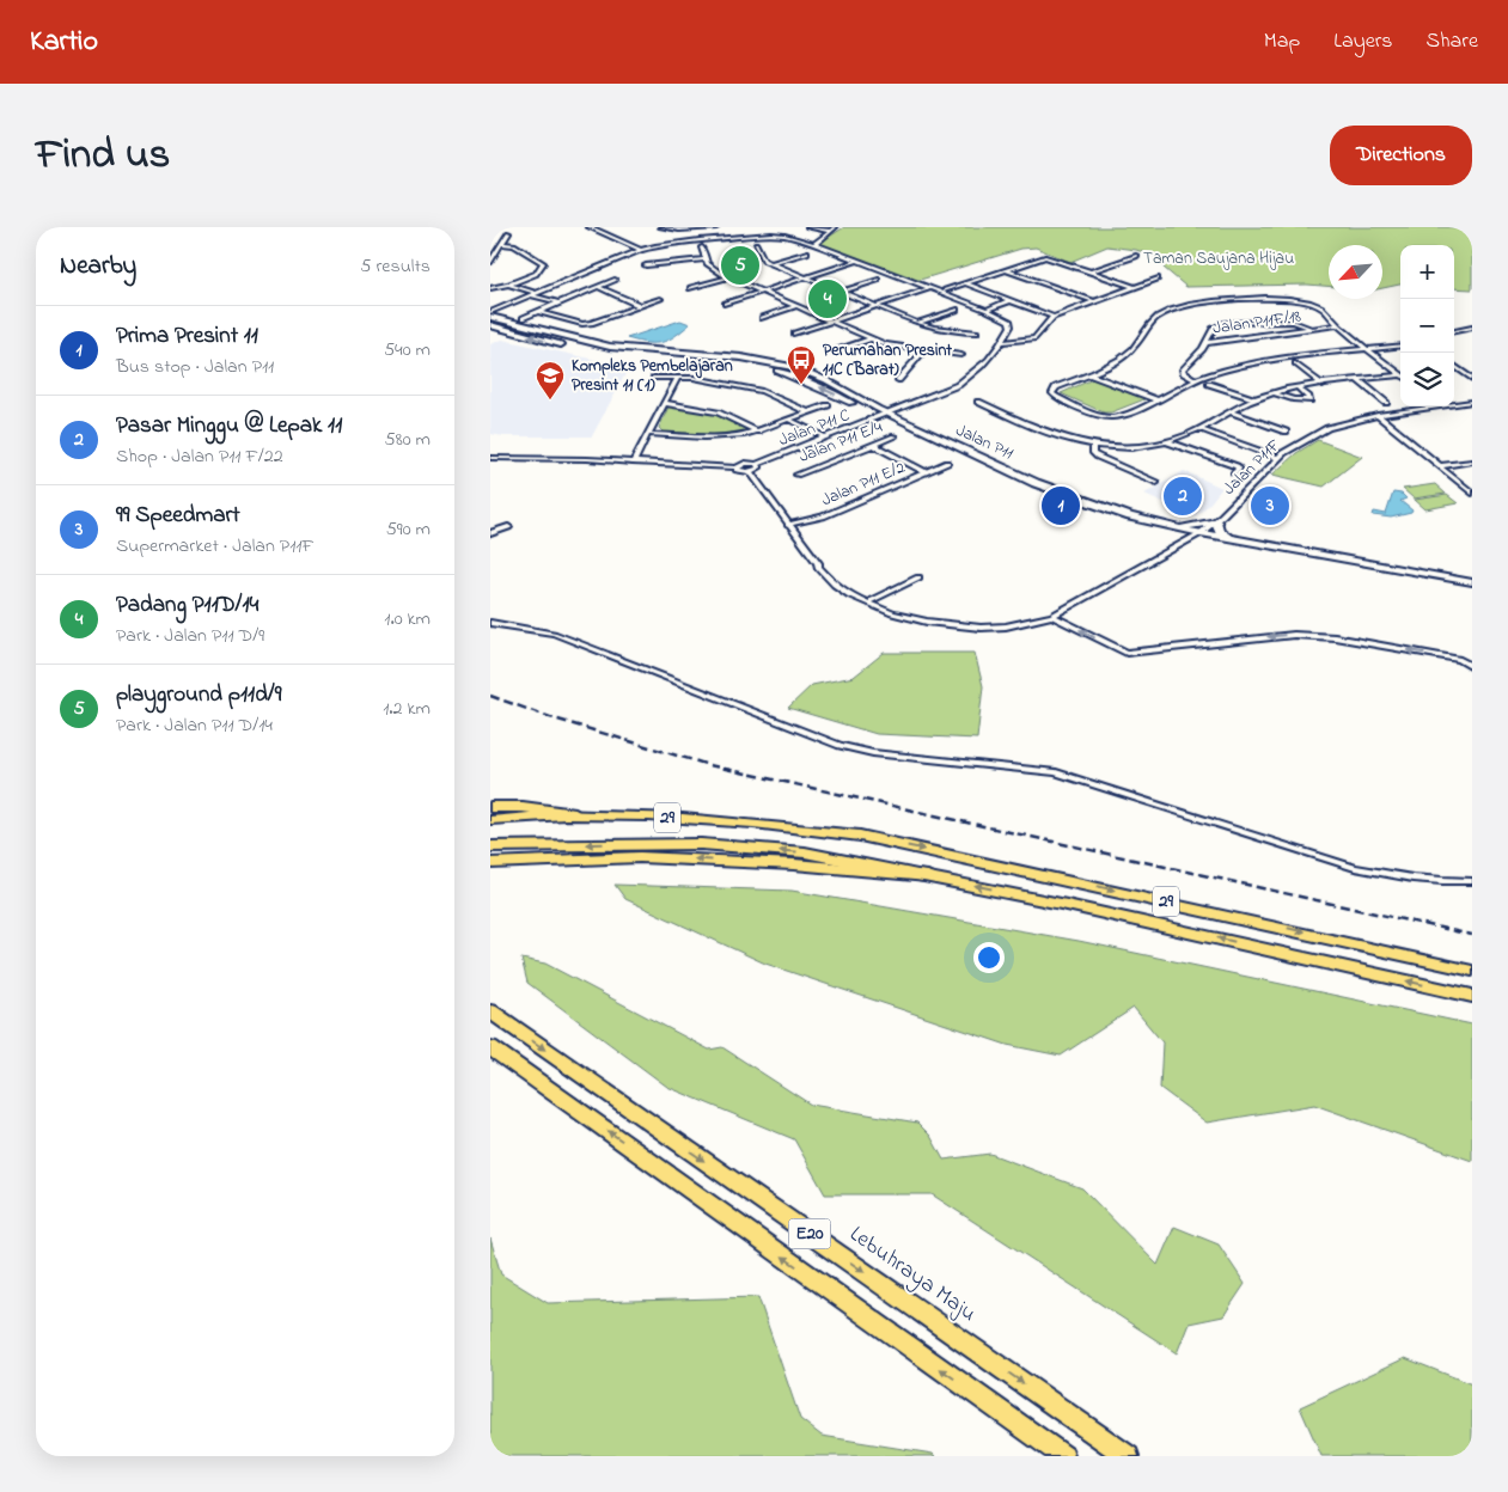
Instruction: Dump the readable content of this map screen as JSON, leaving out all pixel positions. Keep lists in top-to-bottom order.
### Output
{
  "streets": {
    "highway": ["29", "E20", "Lebuhraya Maju"],
    "main road": ["Jalan P11"],
    "street": [
      "Jalan P11F/18",
      "Jalan P11 C",
      "Jalan P11 E/4",
      "Jalan P11F",
      "Jalan P11 E/2"
    ]
  },
  "crossings": [
    ["Jalan P11 C", "Jalan P11"],
    ["Jalan P11", "Jalan P11F"]
  ],
  "parks": ["Taman Saujana Hijau"],
  "places": {
    "bus stop": ["Perumahan Presint 11C (Barat)"],
    "school or university": ["Kompleks Pembelajaran Presint 11 (1)"]
  },
  "north": "bottom left",
  "page": {
    "header": "Kartio",
    "nav": ["Map", "Layers", "Share"],
    "title": "Find us",
    "buttons": "Directions",
    "heading": ["Nearby", "5 results"],
    "pins": [
      "5",
      "4",
      "2",
      "1",
      "3"
    ],
    "map_buttons": ["+", "−"],
    "list": [
      {
        "mark": "1",
        "name": "Prima Presint 11",
        "note": "Bus stop · Jalan P11",
        "value": "540 m"
      },
      {
        "mark": "2",
        "name": "Pasar Minggu @ Lepak 11",
        "note": "Shop · Jalan P11 F/22",
        "value": "580 m"
      },
      {
        "mark": "3",
        "name": "99 Speedmart",
        "note": "Supermarket · Jalan P11F",
        "value": "590 m"
      },
      {
        "mark": "4",
        "name": "Padang P11D/14",
        "note": "Park · Jalan P11 D/9",
        "value": "1.0 km"
      },
      {
        "mark": "5",
        "name": "playground p11d/9",
        "note": "Park · Jalan P11 D/14",
        "value": "1.2 km"
      }
    ]
  }
}
